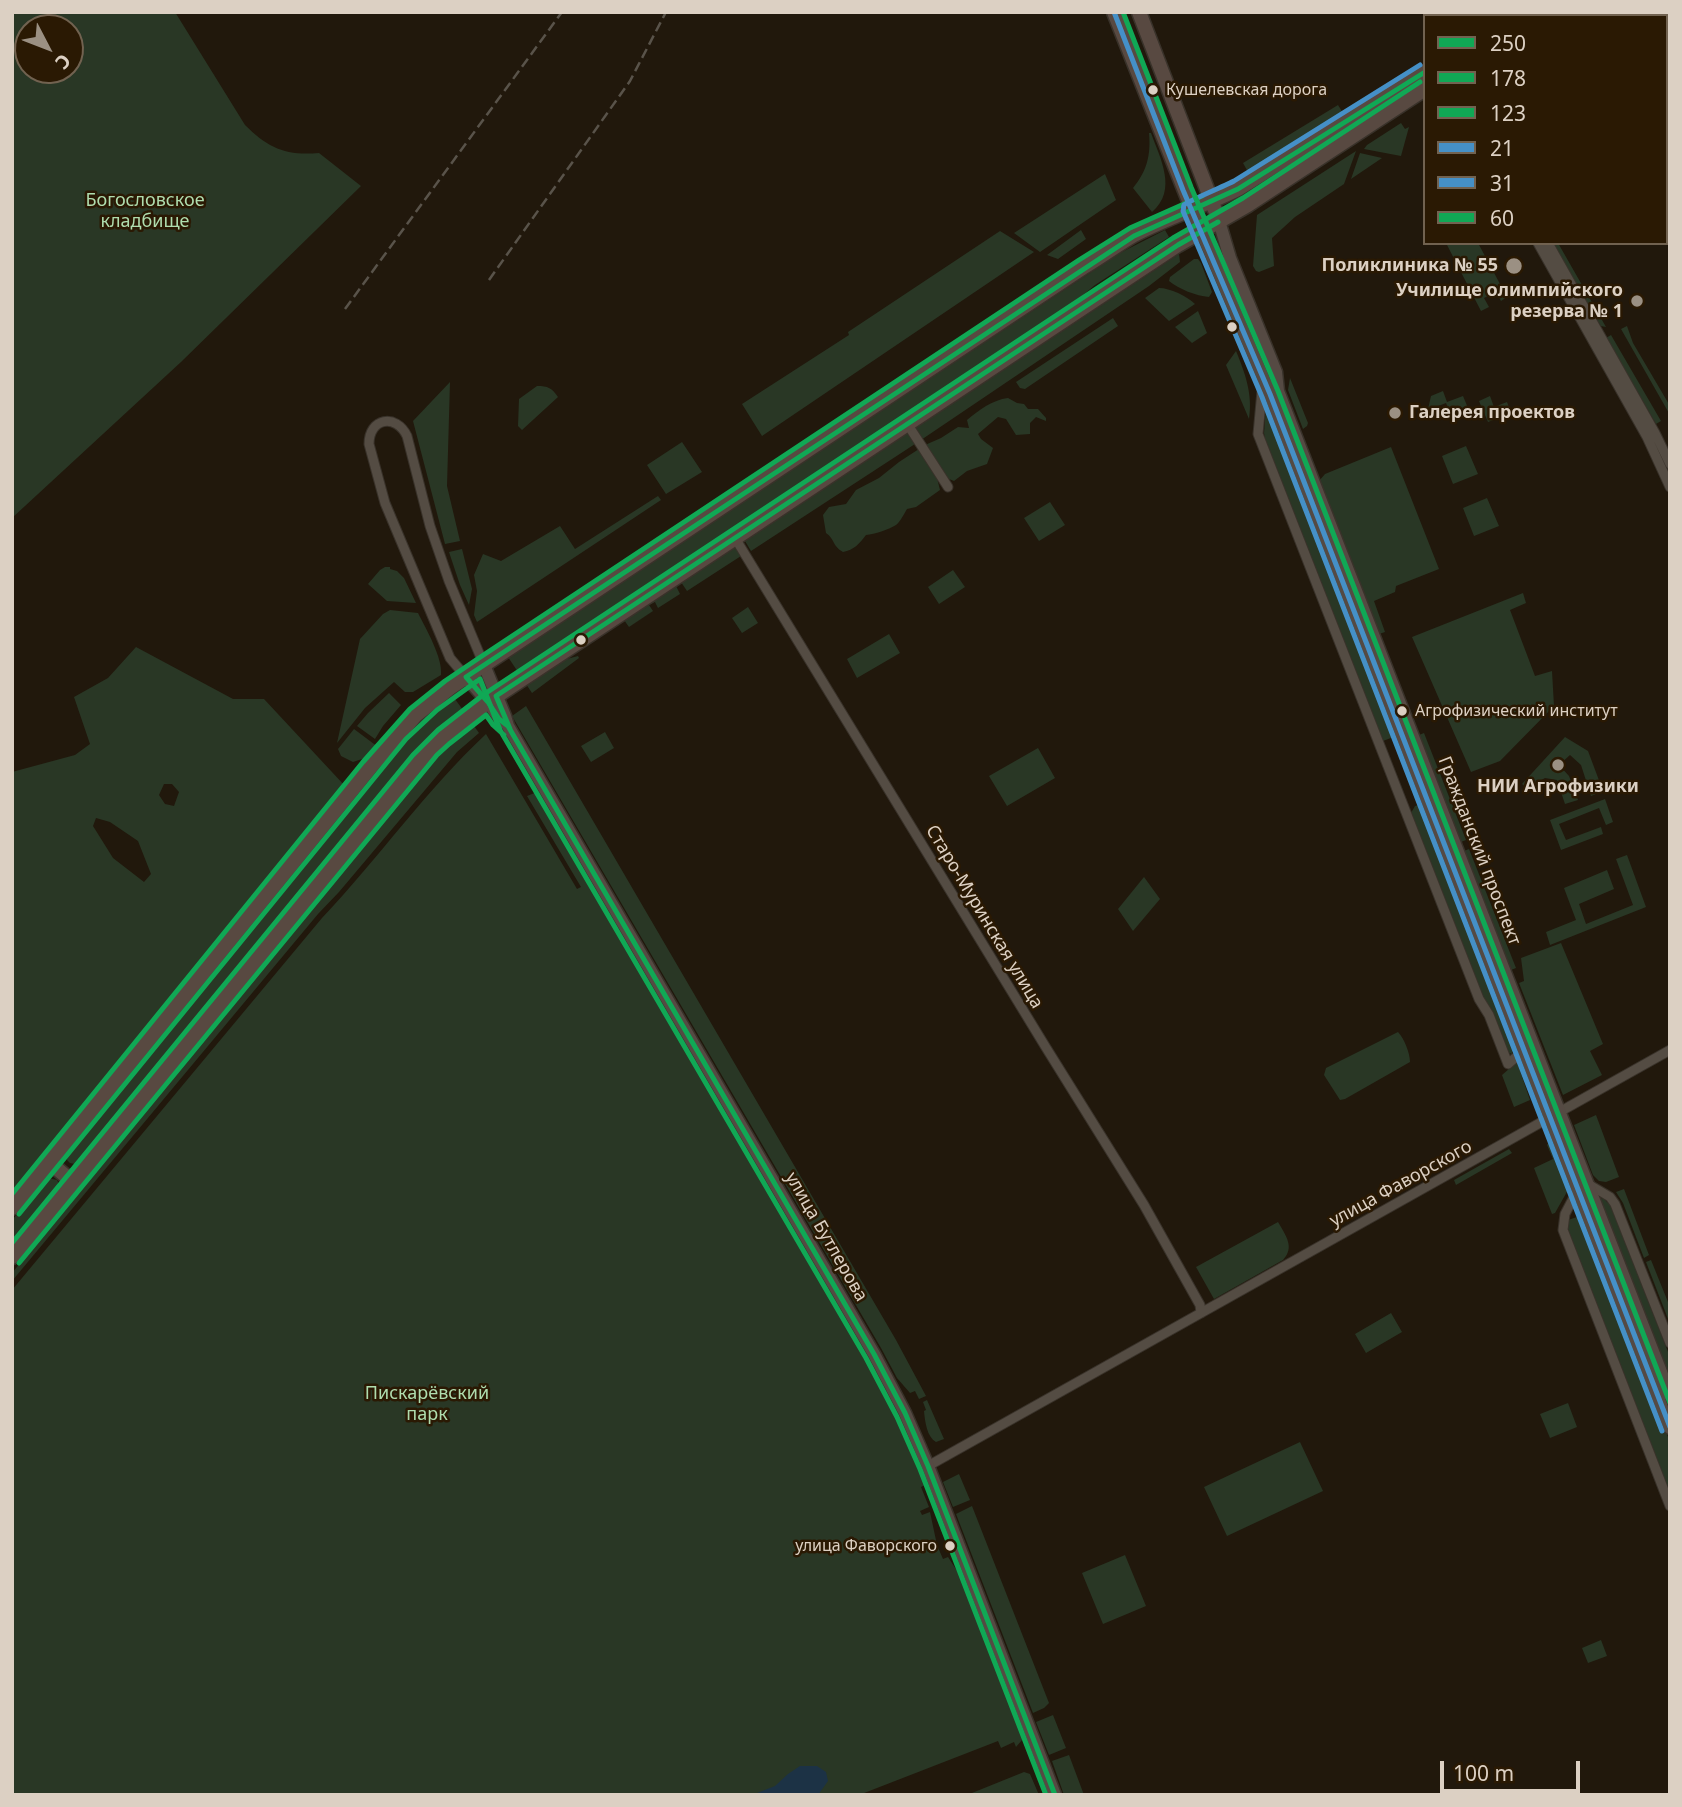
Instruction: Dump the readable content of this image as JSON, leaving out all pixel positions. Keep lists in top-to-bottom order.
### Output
{
  "streets": {
    "main road": ["Гражданский проспект", "улица Бутлерова"],
    "street": ["Старо-Муринская улица", "улица Фаворского"]
  },
  "crossings": [
    ["Гражданский проспект", "улица Фаворского"],
    ["Старо-Муринская улица", "улица Фаворского"],
    ["улица Фаворского", "улица Бутлерова"]
  ],
  "parks": ["Богословское кладбище", "Пискарёвский парк"],
  "places": [
    "Кушелевская дорога",
    "Поликлиника № 55",
    "Училище олимпийского резерва № 1",
    "Галерея проектов",
    "Агрофизический институт",
    "НИИ Агрофизики",
    "улица Фаворского"
  ],
  "lines": [
    "transit line 31",
    "transit line 60",
    "transit line 21",
    "transit line 250",
    "transit line 123",
    "transit line 178"
  ],
  "legend": [
    "250",
    "178",
    "123",
    "21",
    "31",
    "60"
  ],
  "scale_bar": "100 m",
  "north": "bottom right"
}
